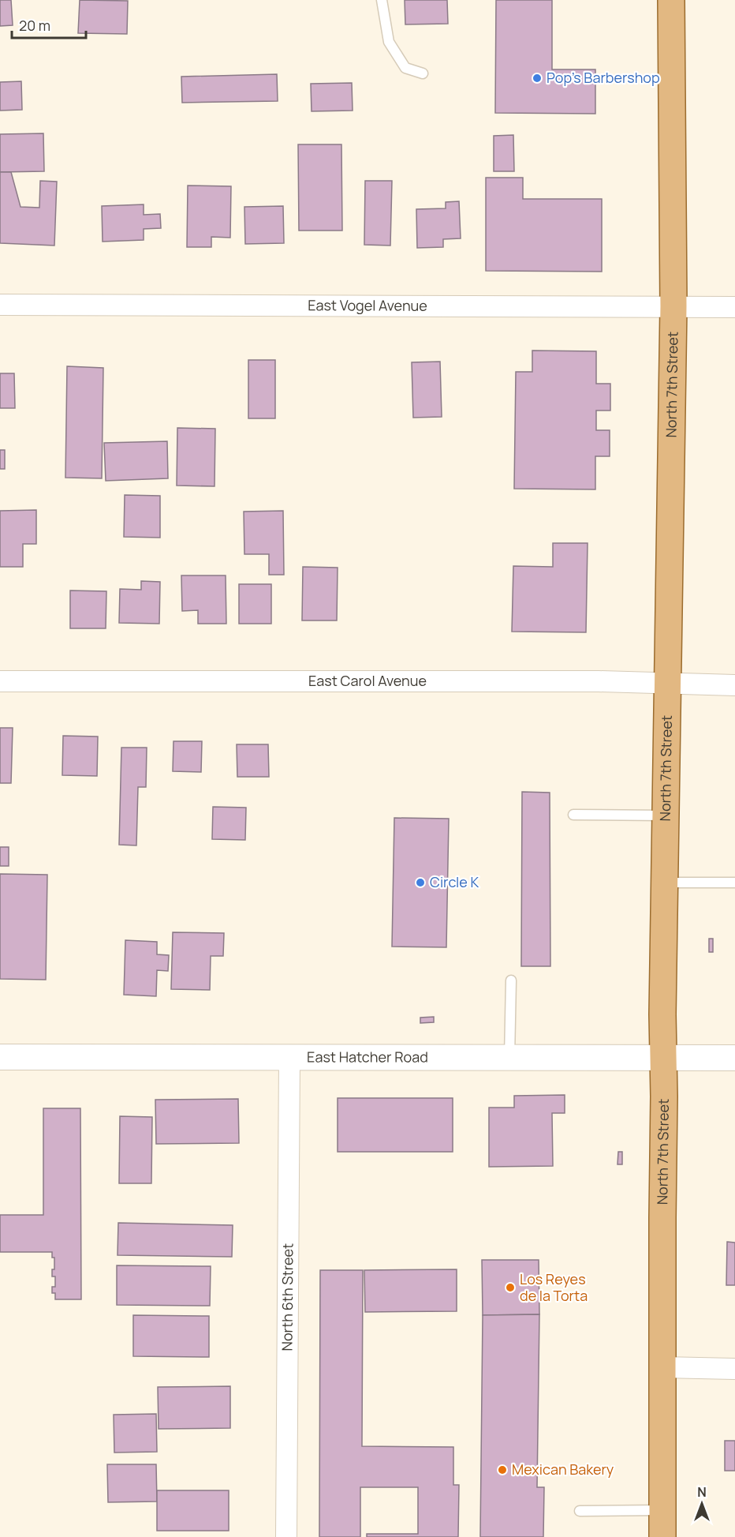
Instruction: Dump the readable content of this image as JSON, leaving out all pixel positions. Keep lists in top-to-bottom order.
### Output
{
  "streets": {
    "main road": ["North 7th Street"],
    "street": [
      "East Vogel Avenue",
      "East Carol Avenue",
      "East Hatcher Road",
      "North 6th Street"
    ]
  },
  "crossings": [
    ["East Vogel Avenue", "North 7th Street"],
    ["North 7th Street", "East Carol Avenue"],
    ["North 7th Street", "East Hatcher Road"],
    ["East Hatcher Road", "North 6th Street"]
  ],
  "places": [
    "Pop's Barbershop",
    "Circle K",
    "Los Reyes de la Torta",
    "Mexican Bakery"
  ],
  "scale_bar": "20 m",
  "north": "top"
}
